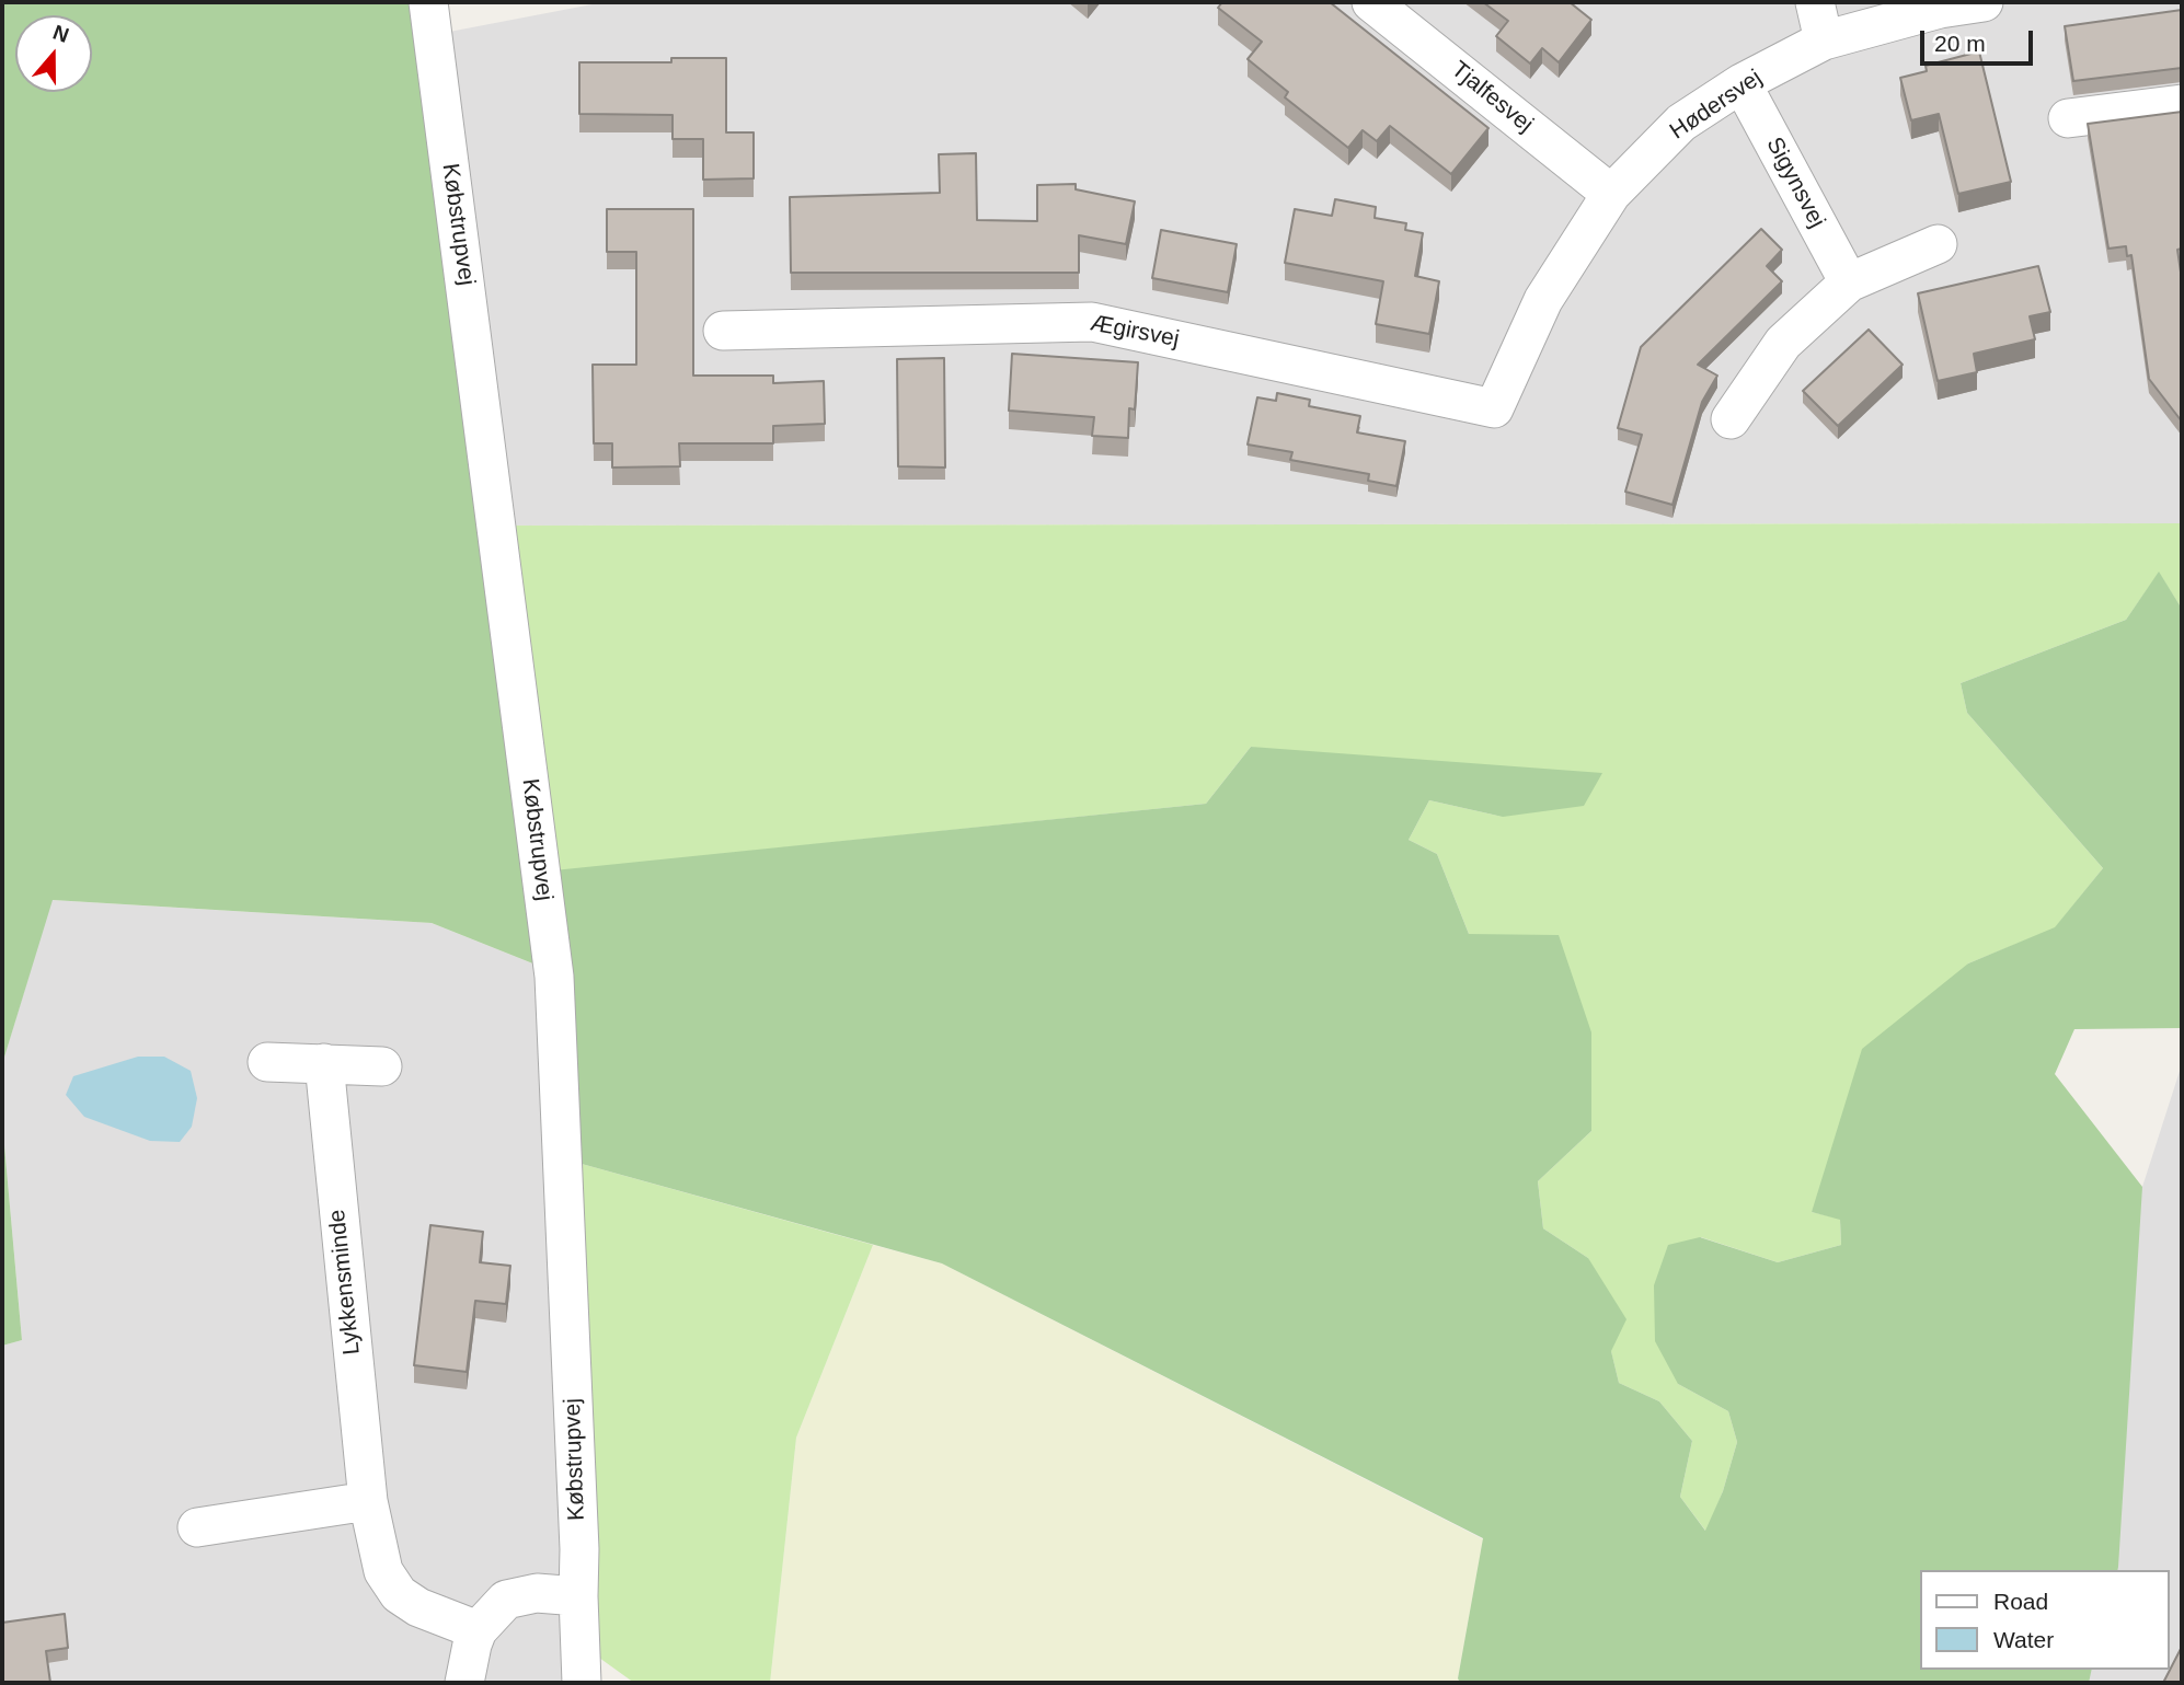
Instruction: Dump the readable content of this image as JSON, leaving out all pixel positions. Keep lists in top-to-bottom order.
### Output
{
  "streets": {
    "street": [
      "Tjalfesvej",
      "Hødersvej",
      "Sigynsvej",
      "Købstrupvej",
      "Ægirsvej",
      "Lykkensminde"
    ]
  },
  "crossings": [
    ["Tjalfesvej", "Hødersvej"],
    ["Hødersvej", "Sigynsvej"],
    ["Hødersvej", "Ægirsvej"]
  ],
  "legend": ["Road", "Water"],
  "scale_bar": "20 m",
  "north": "top"
}
